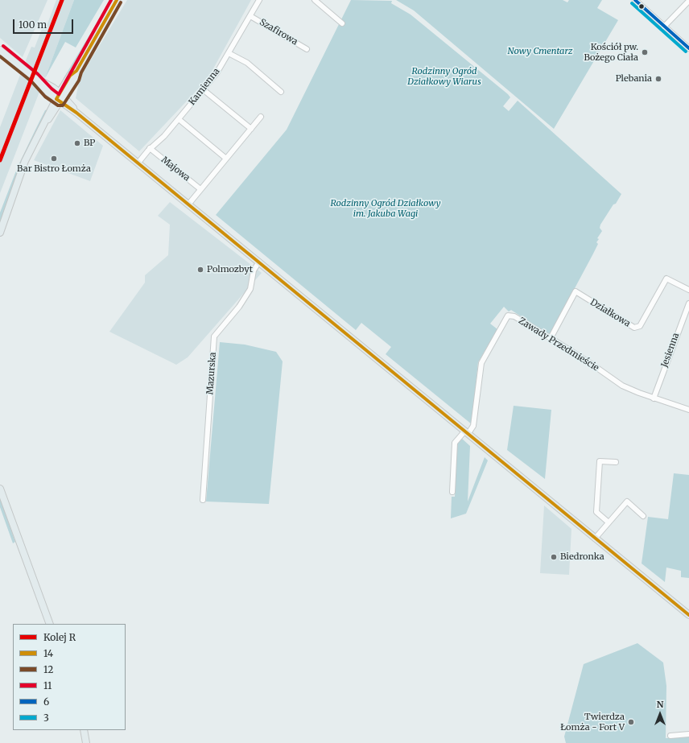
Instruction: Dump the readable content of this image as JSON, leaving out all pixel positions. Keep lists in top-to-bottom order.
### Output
{
  "streets": {
    "street": [
      "Szafirowa",
      "Kamienna",
      "Majowa",
      "Działkowa",
      "Zawady Przedmieście",
      "Jesienna",
      "Mazurska"
    ]
  },
  "crossings": [
    ["Szafirowa", "Kamienna"],
    ["Kamienna", "Majowa"],
    ["Działkowa", "Zawady Przedmieście"],
    ["Zawady Przedmieście", "Jesienna"]
  ],
  "parks": ["Nowy Cmentarz", "Rodzinny Ogród Działkowy Wiarus", "Rodzinny Ogród Działkowy im. Jakuba Wagi"],
  "places": [
    "Kościół pw. Bożego Ciała",
    "Plebania",
    "BP",
    "Bar Bistro Łomża",
    "Polmozbyt",
    "Biedronka",
    "Twierdza Łomża - Fort V"
  ],
  "lines": [
    "rail line R",
    "transit line 14",
    "transit line 11",
    "transit line 6",
    "transit line 12",
    "transit line 3"
  ],
  "legend": [
    "Kolej R",
    "14",
    "12",
    "11",
    "6",
    "3"
  ],
  "scale_bar": "100 m",
  "north": "top"
}
